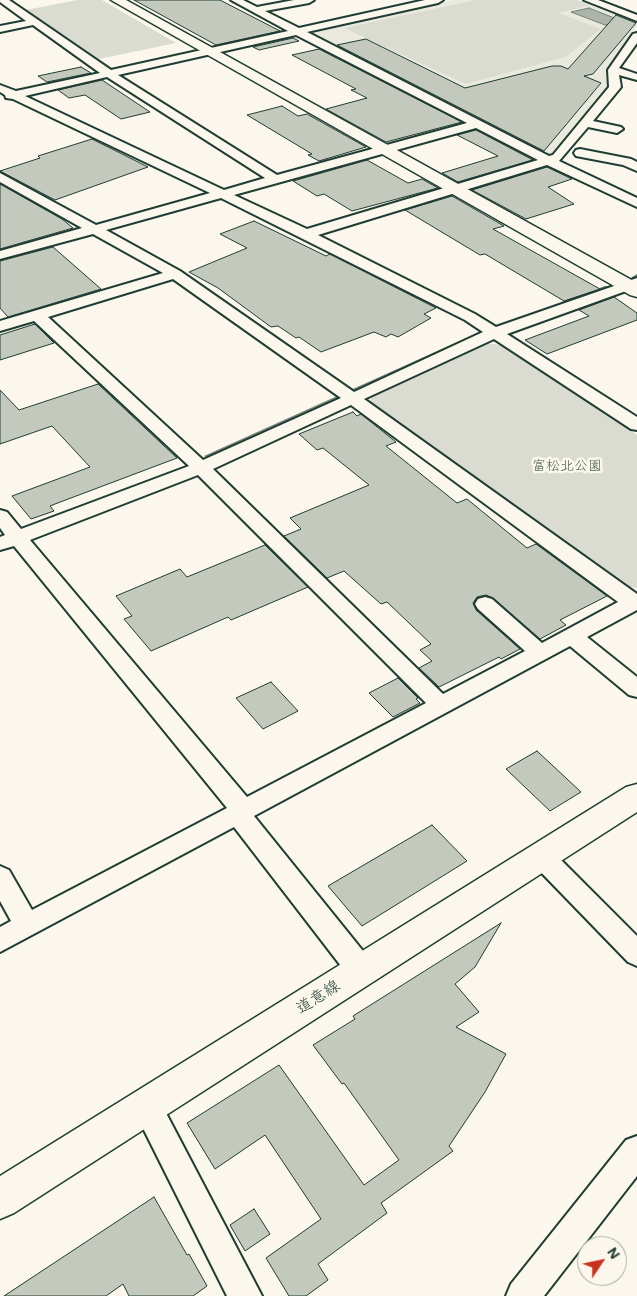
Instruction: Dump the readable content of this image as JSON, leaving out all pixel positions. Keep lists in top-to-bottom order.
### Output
{
  "streets": {
    "street": ["道意線"]
  },
  "parks": ["富松北公園"],
  "north": "top right"
}
